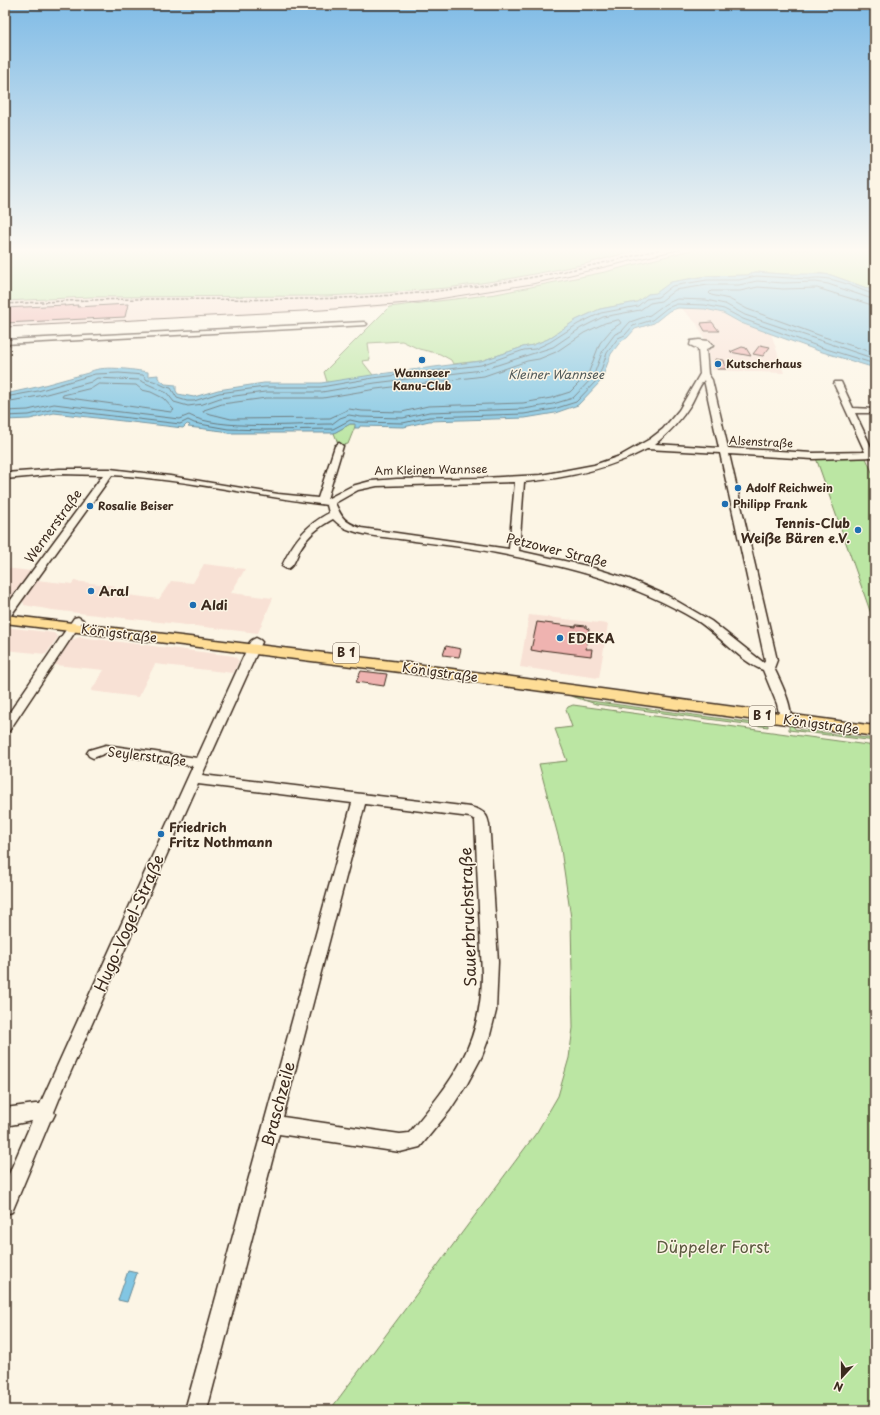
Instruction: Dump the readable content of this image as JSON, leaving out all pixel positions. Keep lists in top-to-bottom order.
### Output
{
  "streets": {
    "main road": ["Königstraße", "B 1"],
    "street": [
      "Alsenstraße",
      "Am Kleinen Wannsee",
      "Wernerstraße",
      "Petzower Straße",
      "Seylerstraße",
      "Sauerbruchstraße",
      "Hugo-Vogel-Straße",
      "Braschzeile"
    ]
  },
  "crossings": [
    ["Alsenstraße", "Am Kleinen Wannsee"],
    ["Wernerstraße", "Königstraße"],
    ["Königstraße", "Hugo-Vogel-Straße"],
    ["Seylerstraße", "Hugo-Vogel-Straße"],
    ["Sauerbruchstraße", "Hugo-Vogel-Straße"],
    ["Sauerbruchstraße", "Braschzeile"]
  ],
  "water": ["Kleiner Wannsee"],
  "parks": ["Düppeler Forst"],
  "places": [
    "Wannseer Kanu-Club",
    "Kutscherhaus",
    "Adolf Reichwein",
    "Philipp Frank",
    "Rosalie Beiser",
    "Tennis-Club Weiße Bären e.V.",
    "Aral",
    "Aldi",
    "EDEKA",
    "Friedrich Fritz Nothmann"
  ],
  "north": "bottom"
}
